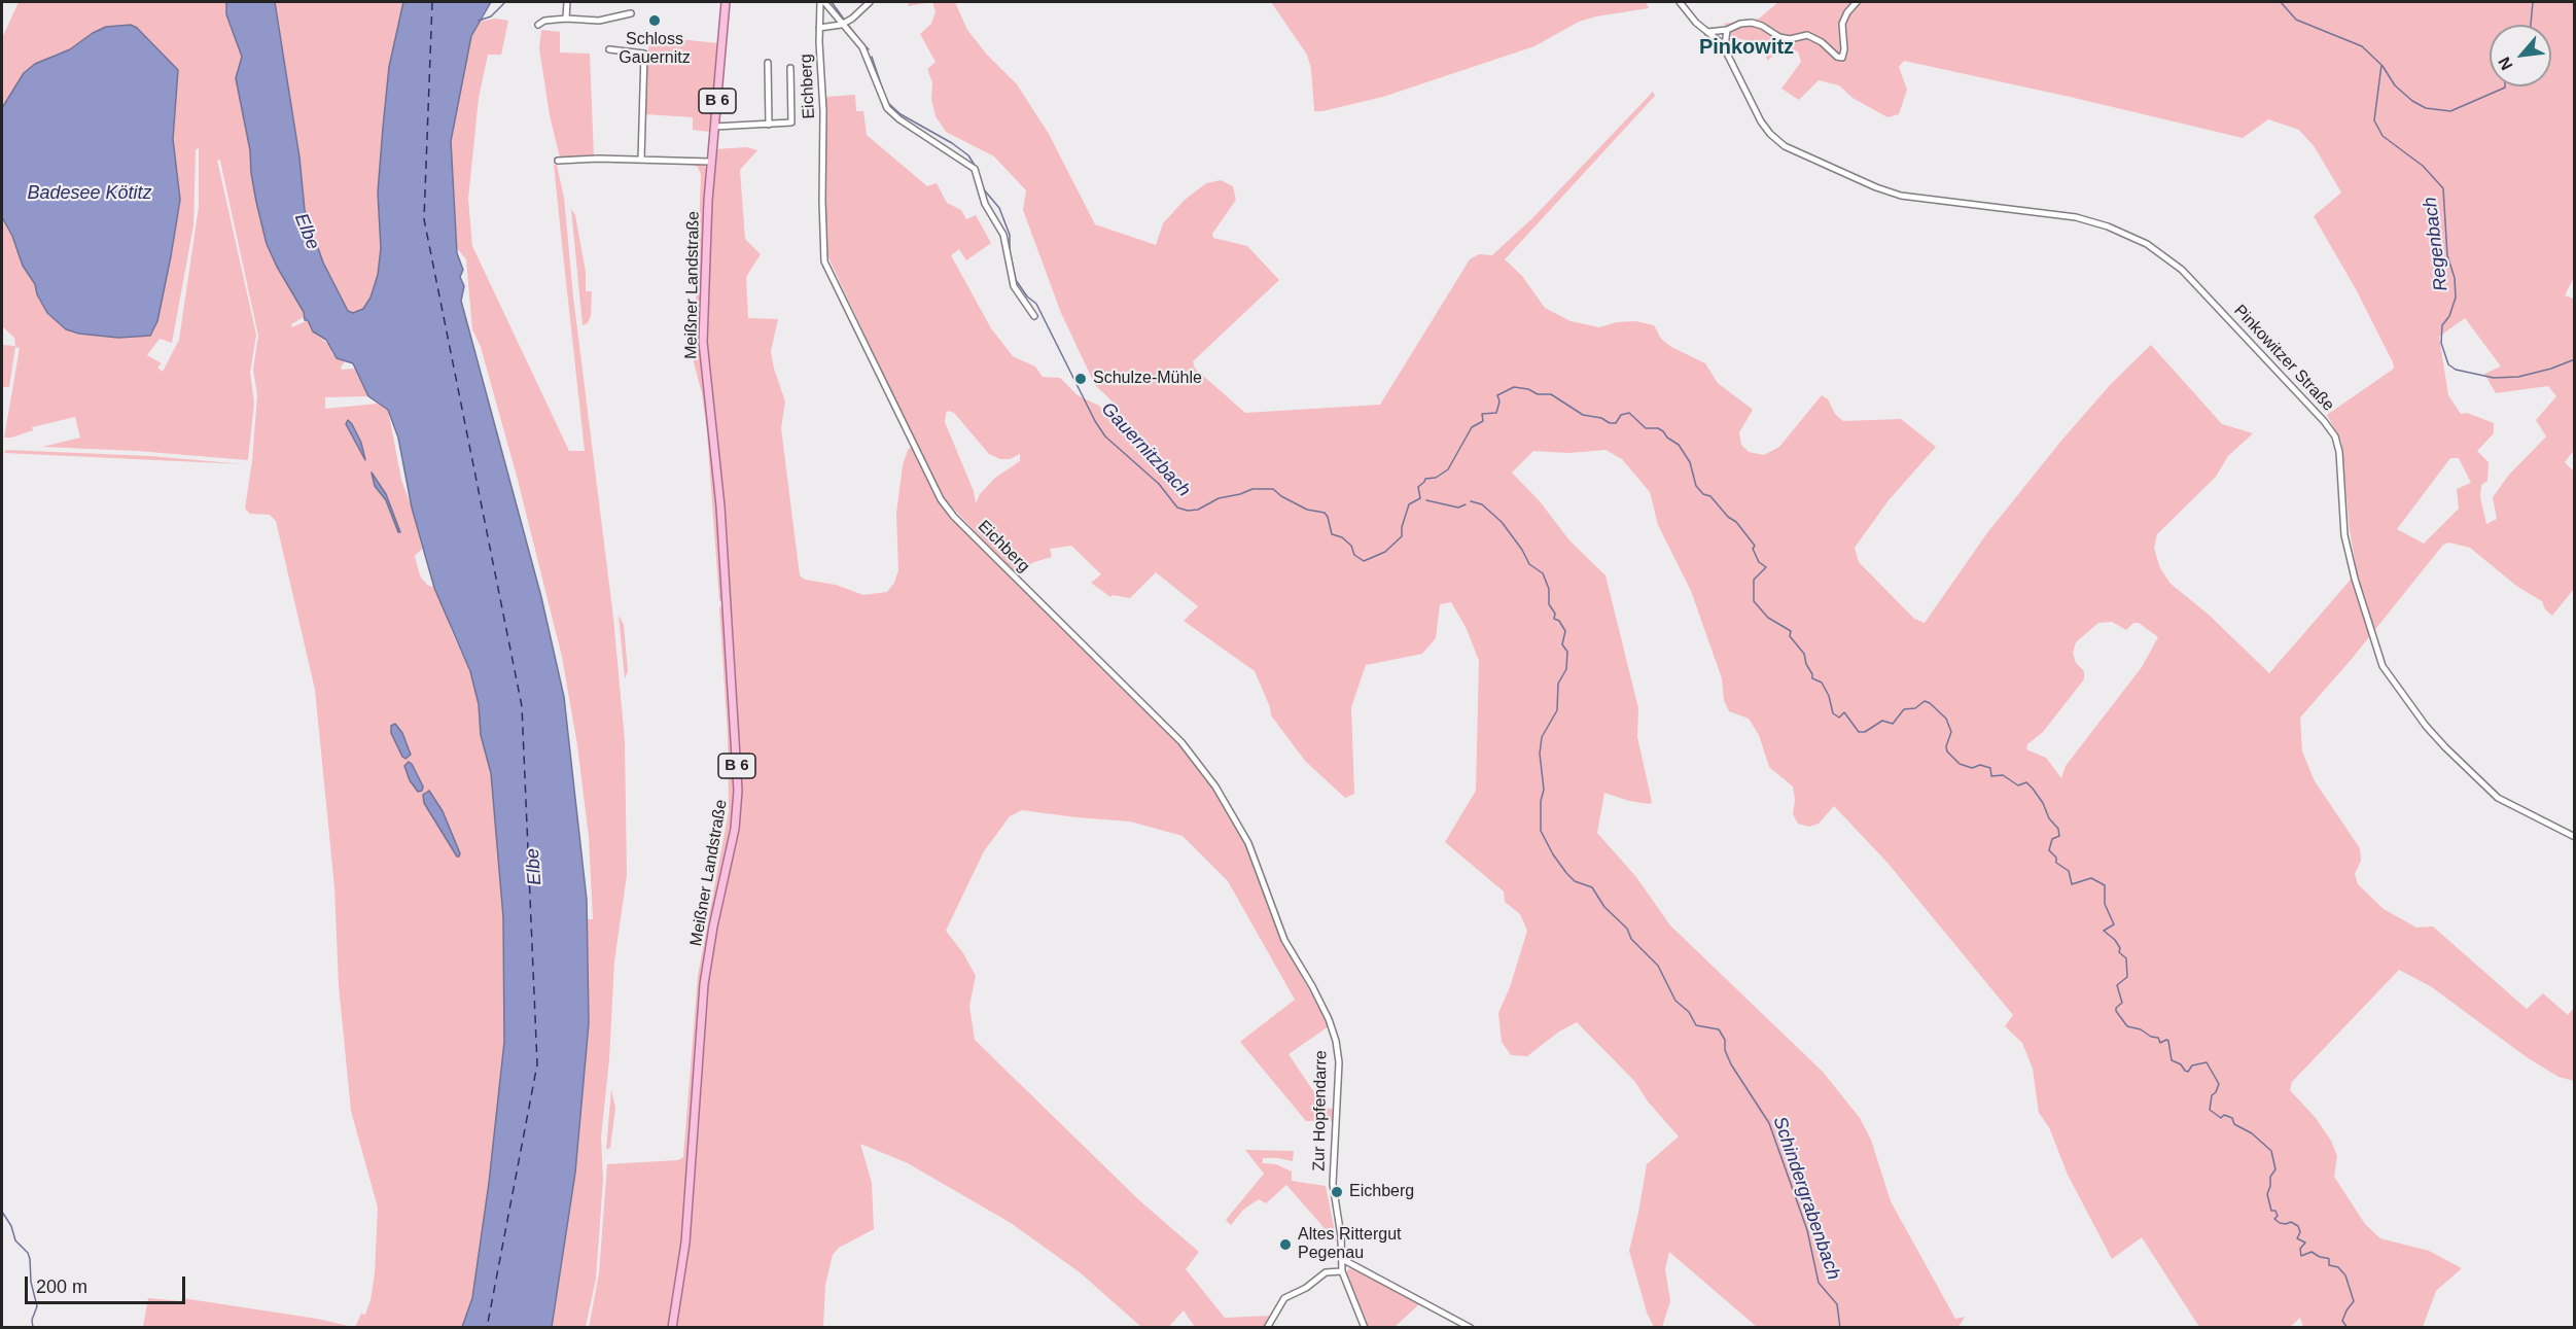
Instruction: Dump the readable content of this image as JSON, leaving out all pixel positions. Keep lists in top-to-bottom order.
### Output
{
  "streets": {
    "main road": ["B 6", "Meißner Landstraße"],
    "street": ["Eichberg", "Pinkowitzer Straße", "Zur Hopfendarre"]
  },
  "crossings": [
    ["Eichberg", "Zur Hopfendarre"],
    ["B 6", "Meißner Landstraße"]
  ],
  "districts": ["Pinkowitz"],
  "water": [
    "Badesee Kötitz",
    "Elbe",
    "Regenbach",
    "Gauernitzbach",
    "Schindergrabenbach"
  ],
  "places": [
    "Schloss Gauernitz",
    "Schulze-Mühle",
    "Eichberg",
    "Altes Rittergut Pegenau"
  ],
  "scale_bar": "200 m",
  "north": "bottom left"
}
